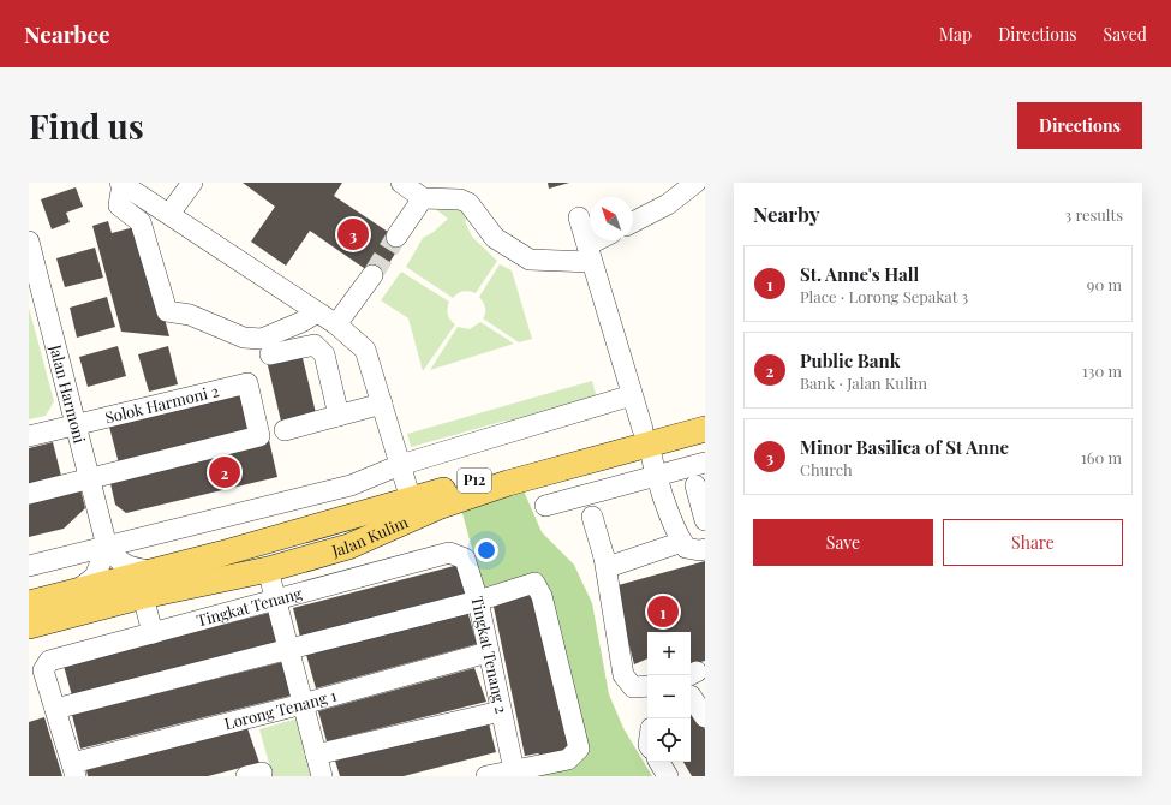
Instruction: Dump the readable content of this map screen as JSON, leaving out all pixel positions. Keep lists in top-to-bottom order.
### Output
{
  "streets": {
    "main road": ["P12", "Jalan Kulim"],
    "street": [
      "Jalan Harmoni",
      "Solok Harmoni 2",
      "Tingkat Tenang",
      "Tingkat Tenang 2",
      "Lorong Tenang 1"
    ]
  },
  "crossings": [
    ["Jalan Harmoni", "Solok Harmoni 2"],
    ["Tingkat Tenang", "Tingkat Tenang 2"],
    ["Tingkat Tenang 2", "Lorong Tenang 1"]
  ],
  "north": "top left",
  "page": {
    "header": "Nearbee",
    "nav": ["Map", "Directions", "Saved"],
    "buttons": [
      "Directions",
      ["Save", "Share"]
    ],
    "title": "Find us",
    "heading": ["Nearby", "3 results"],
    "pins": ["3", "2", "1"],
    "list": [
      {
        "mark": "1",
        "name": "St. Anne's Hall",
        "note": "Place · Lorong Sepakat 3",
        "value": "90 m"
      },
      {
        "mark": "2",
        "name": "Public Bank",
        "note": "Bank · Jalan Kulim",
        "value": "130 m"
      },
      {
        "mark": "3",
        "name": "Minor Basilica of St Anne",
        "note": "Church",
        "value": "160 m"
      }
    ],
    "map_buttons": ["+", "−"]
  }
}
